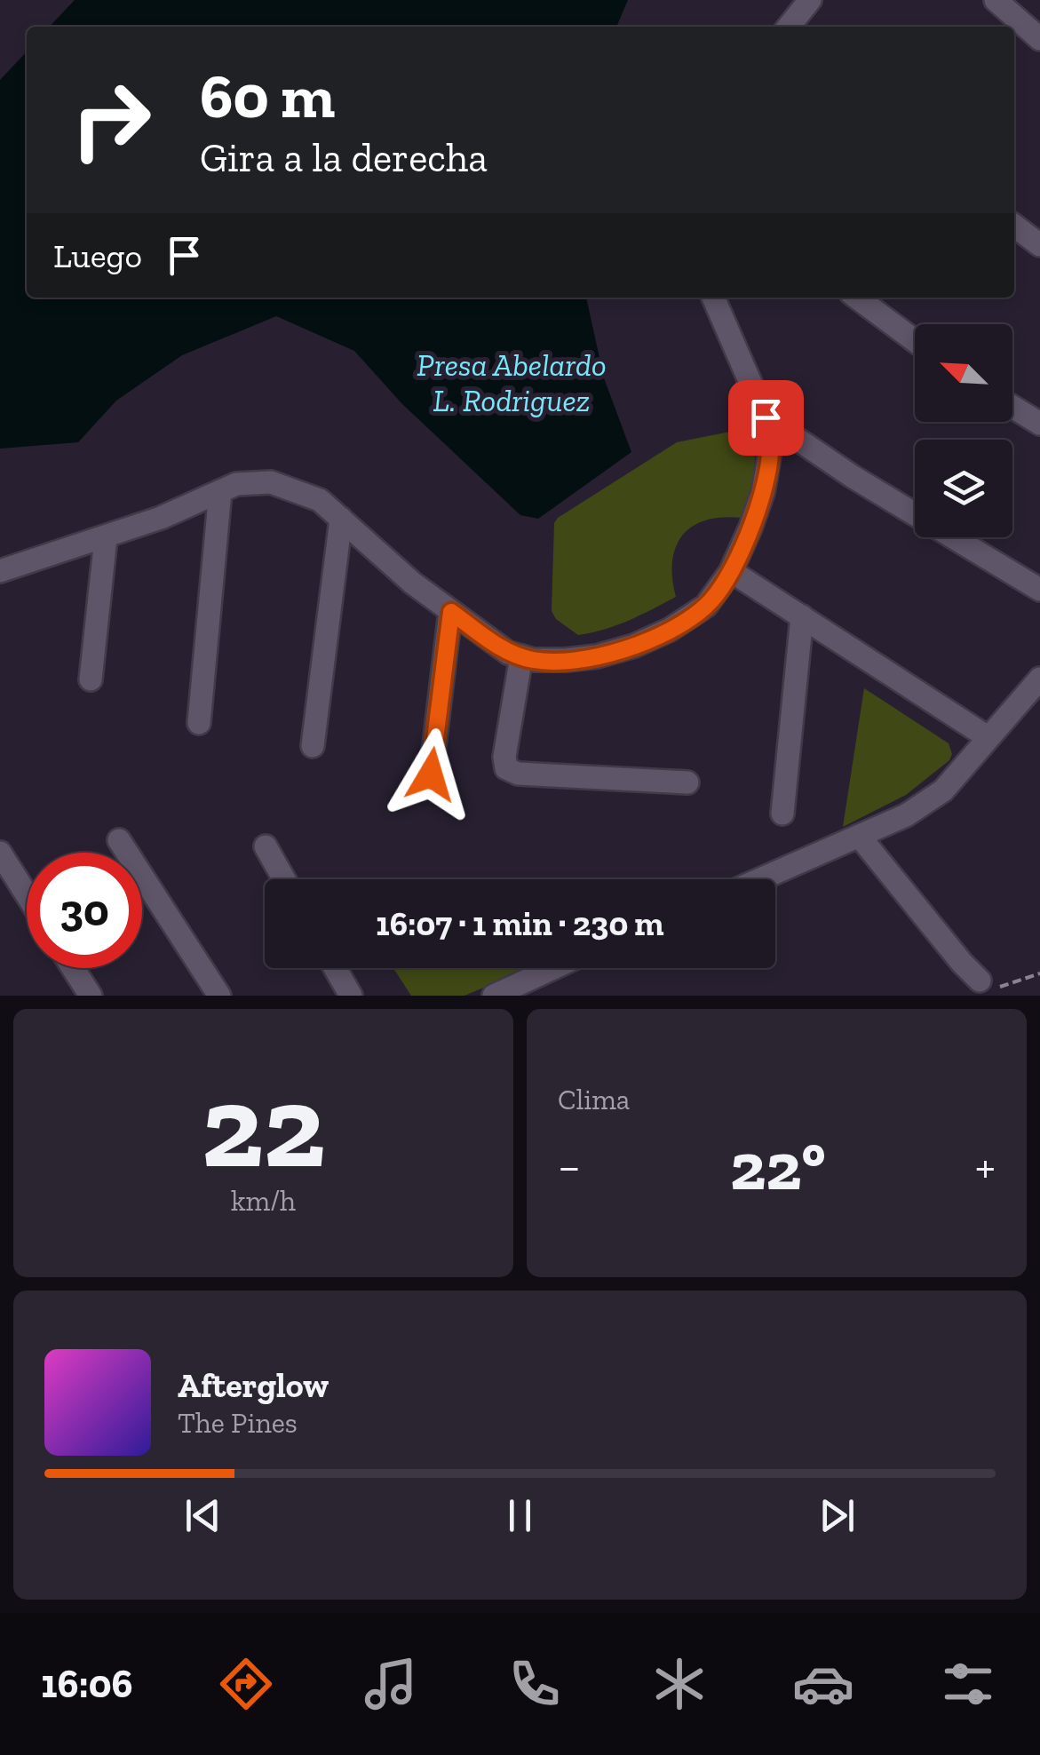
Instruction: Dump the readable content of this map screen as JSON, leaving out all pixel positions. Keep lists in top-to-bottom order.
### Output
{
  "water": ["Presa Abelardo L. Rodriguez"],
  "north": "top left",
  "page": {
    "turn": ["60 m", "Gira a la derecha"],
    "then": "Luego",
    "limit": "30",
    "trip": "16:07 · 1 min · 230 m",
    "tile": [
      ["22", "km/h"],
      "Clima"
    ],
    "heat": ["−", "22°", "+"],
    "song": ["Afterglow", "The Pines"],
    "tabs": "16:06"
  }
}
